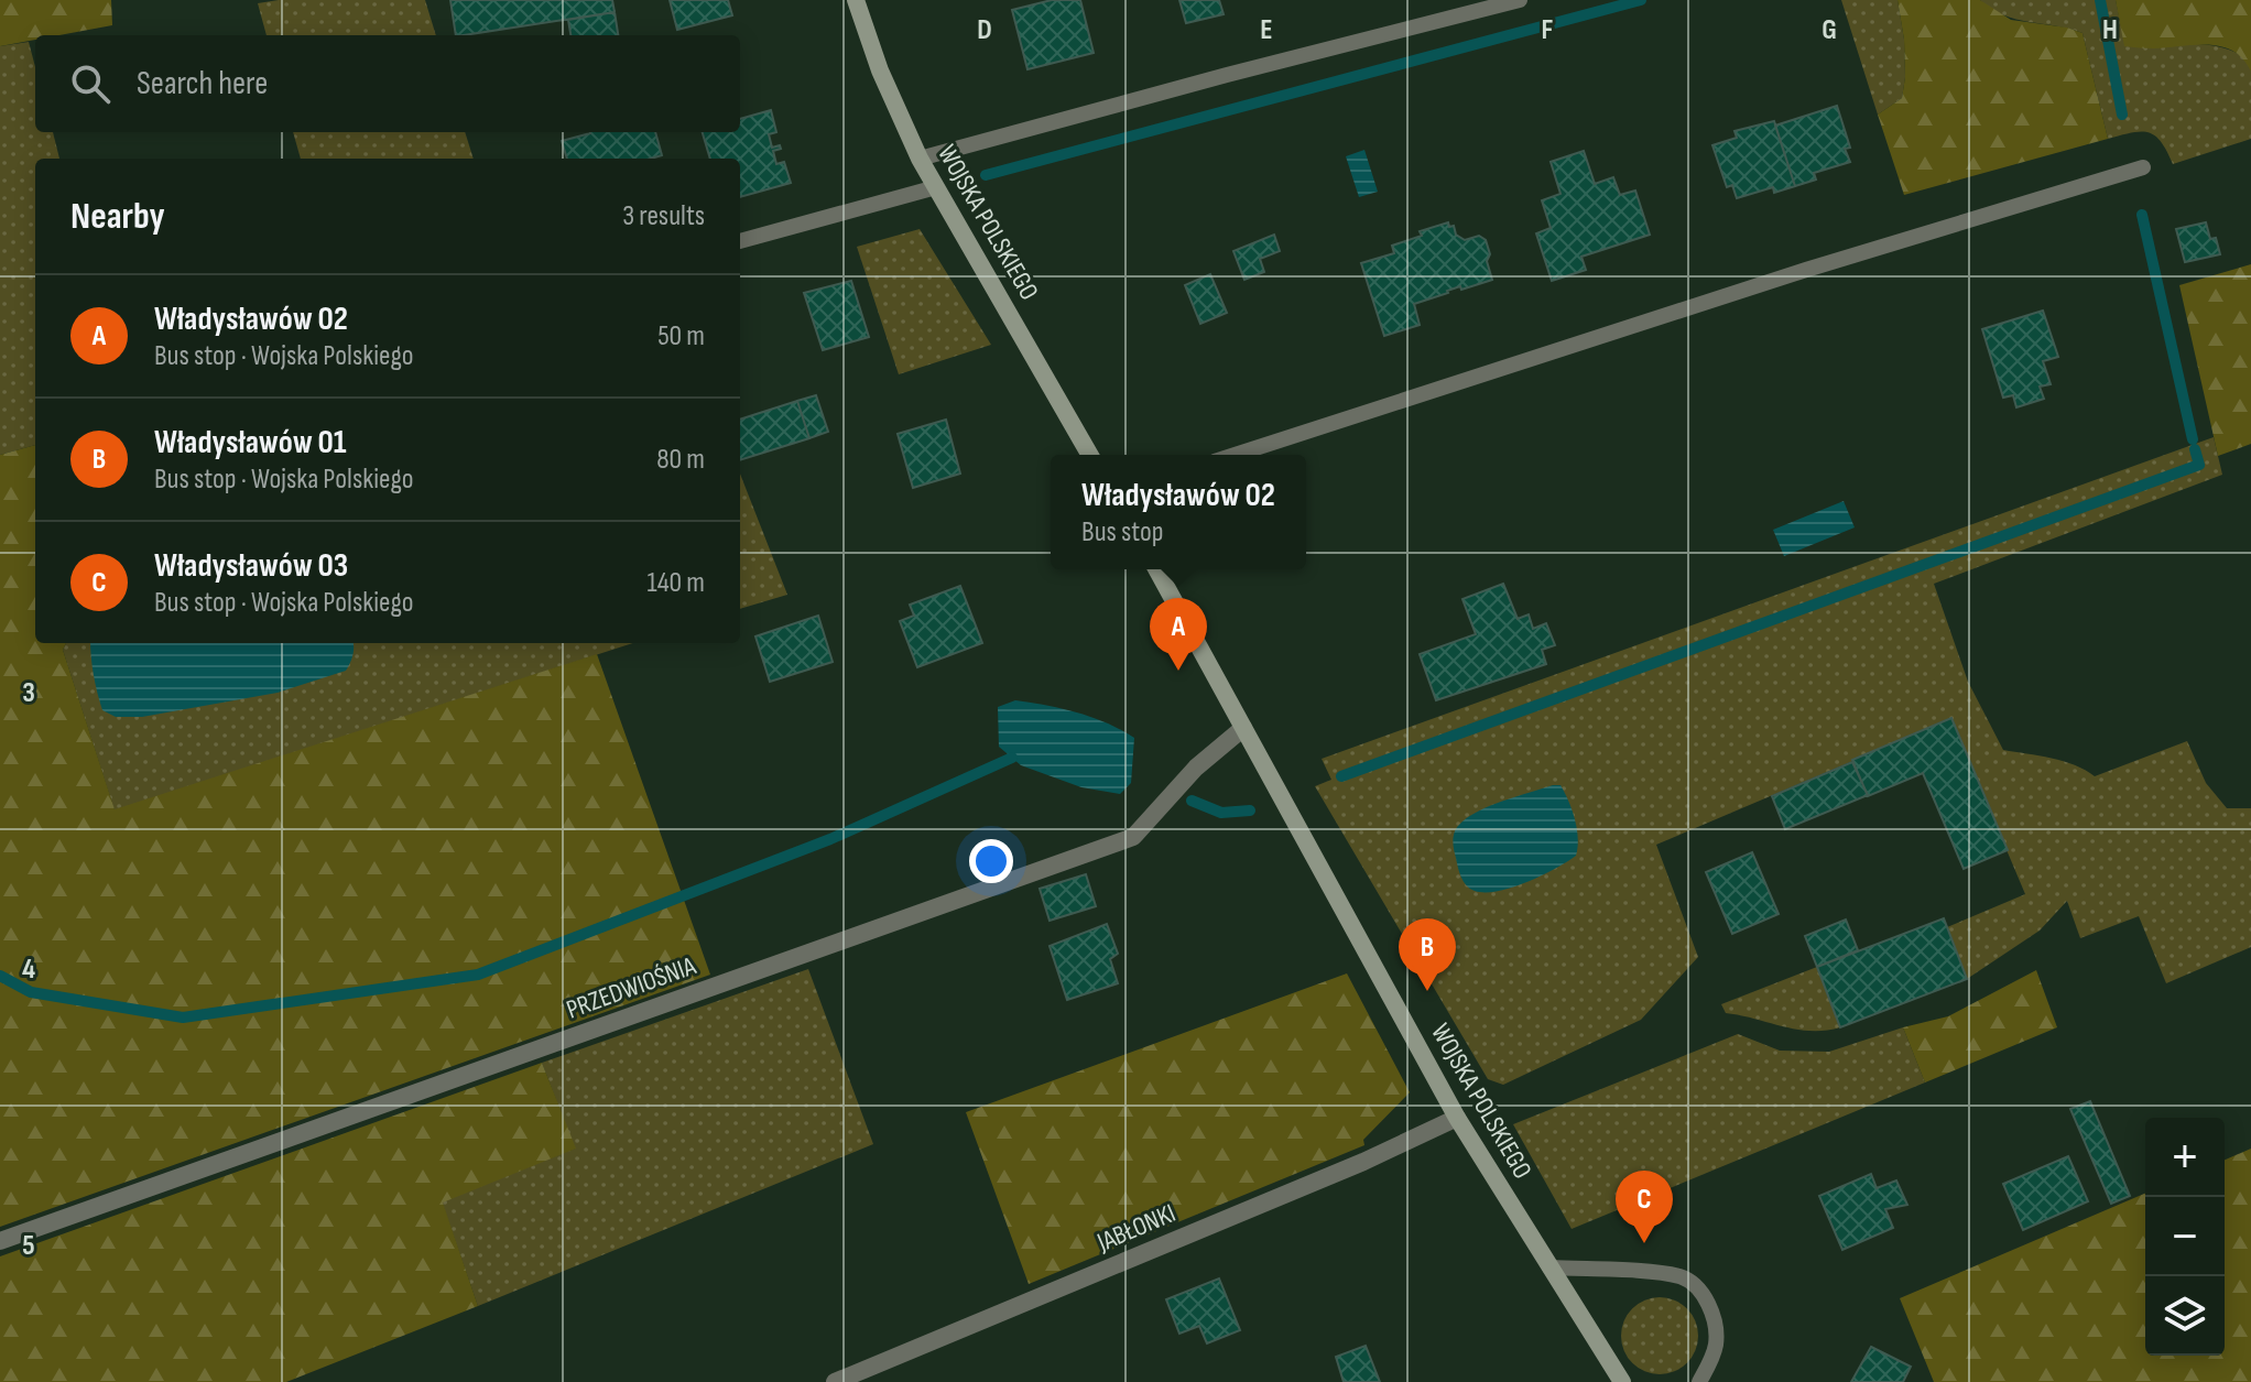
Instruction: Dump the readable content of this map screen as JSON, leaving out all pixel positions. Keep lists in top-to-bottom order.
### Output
{
  "streets": {
    "street": ["WOJSKA POLSKIEGO", "PRZEDWIOŚNIA", "JABŁONKI"]
  },
  "crossings": [
    ["WOJSKA POLSKIEGO", "PRZEDWIOŚNIA"],
    ["WOJSKA POLSKIEGO", "JABŁONKI"]
  ],
  "page": {
    "search": "Search here",
    "heading": ["Nearby", "3 results"],
    "list": [
      {
        "mark": "A",
        "name": "Władysławów 02",
        "note": "Bus stop · Wojska Polskiego",
        "value": "50 m"
      },
      {
        "mark": "B",
        "name": "Władysławów 01",
        "note": "Bus stop · Wojska Polskiego",
        "value": "80 m"
      },
      {
        "mark": "C",
        "name": "Władysławów 03",
        "note": "Bus stop · Wojska Polskiego",
        "value": "140 m"
      }
    ],
    "popup": ["Władysławów 02", "Bus stop"],
    "pins": ["A", "B", "C"],
    "map_buttons": ["+", "−"]
  },
  "grid": {
    "columns": [
      "D",
      "E",
      "F",
      "G",
      "H"
    ],
    "rows": ["3", "4", "5"]
  }
}
